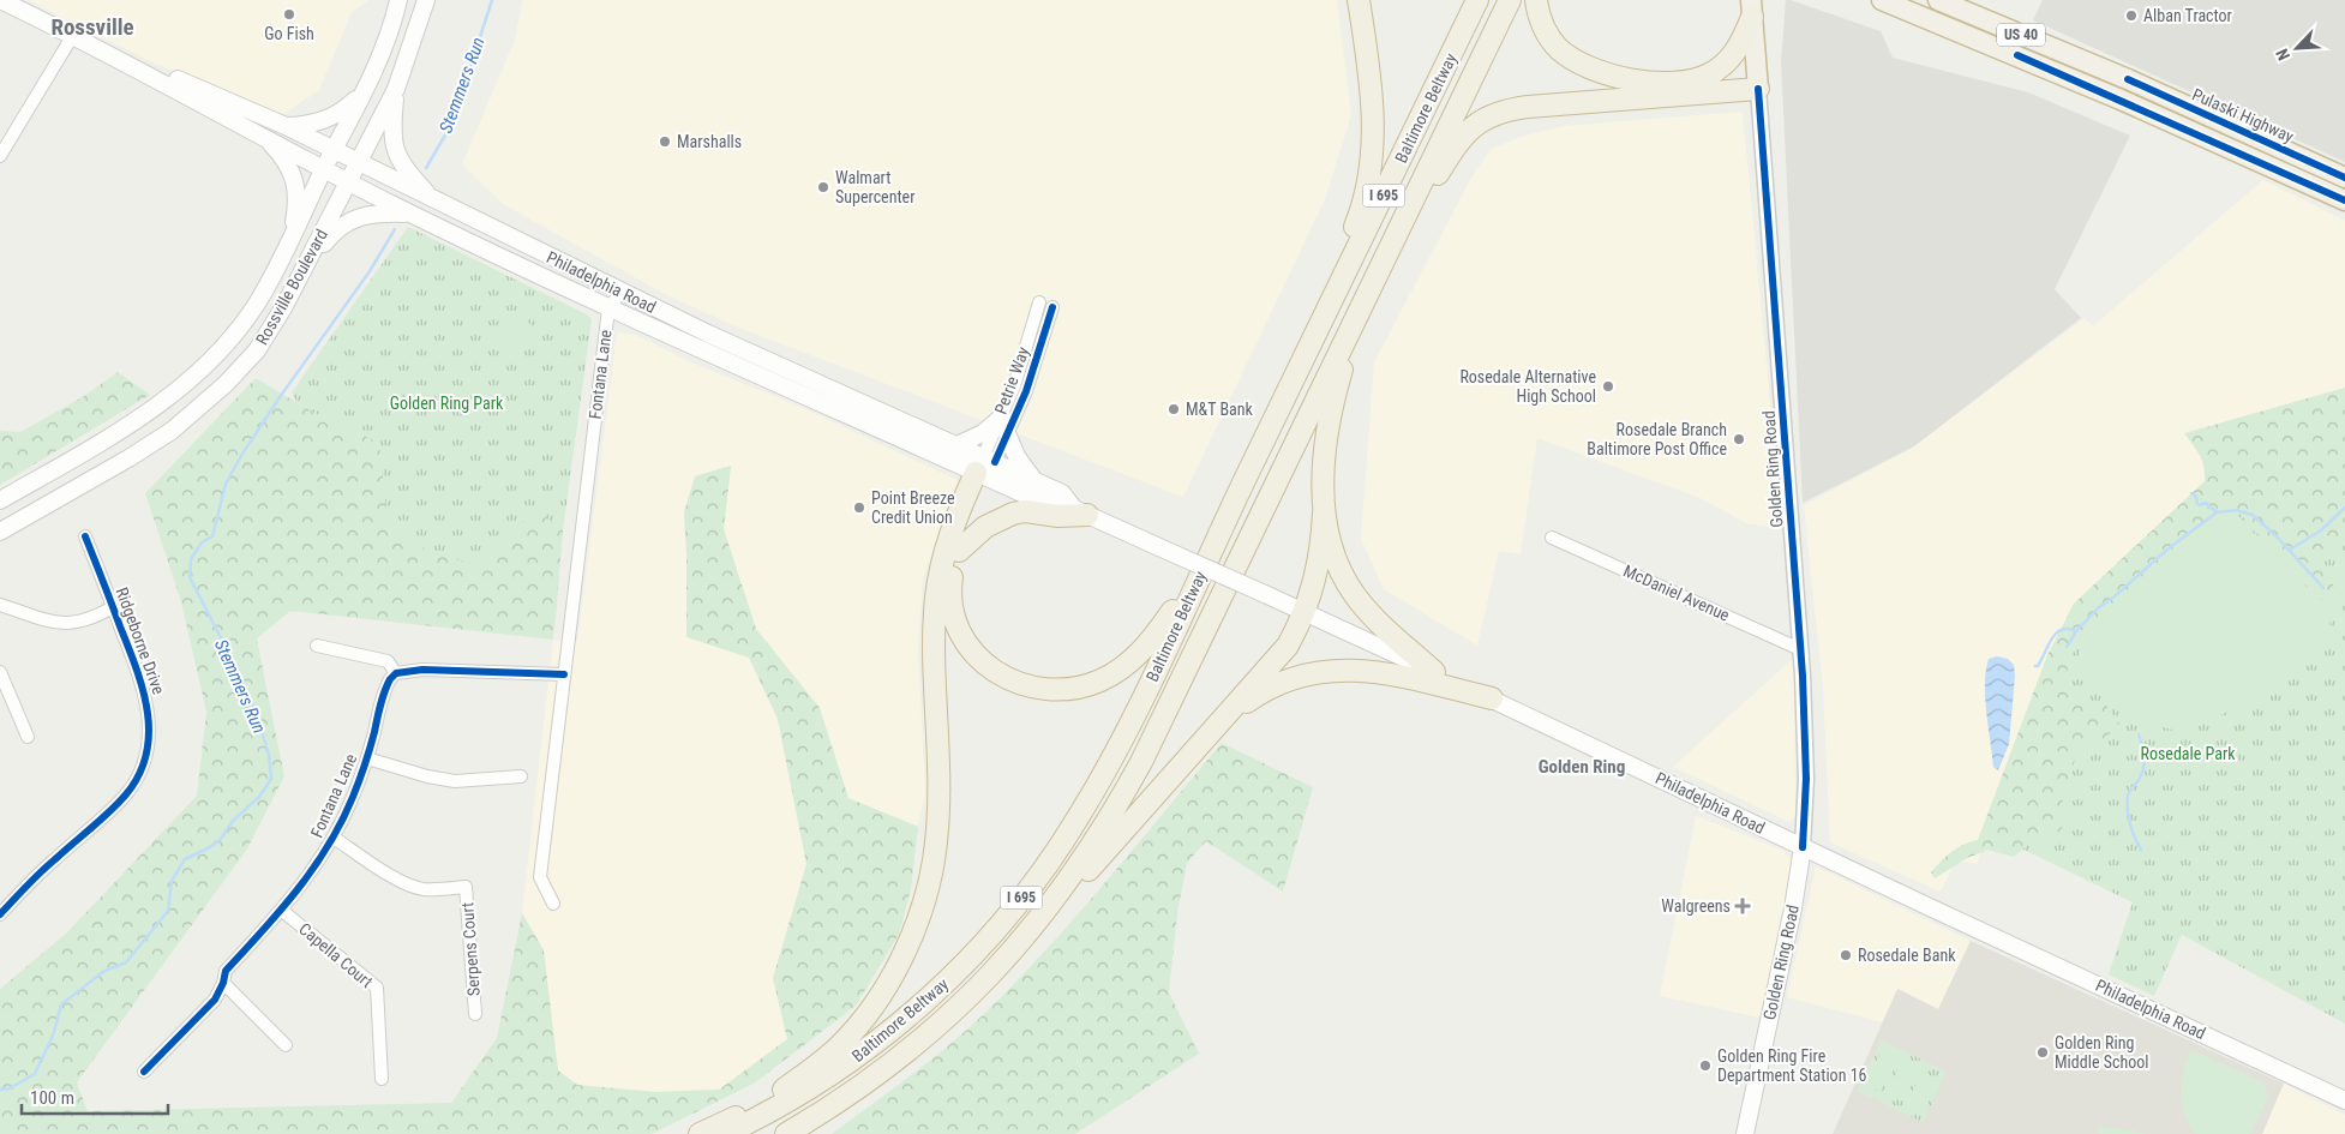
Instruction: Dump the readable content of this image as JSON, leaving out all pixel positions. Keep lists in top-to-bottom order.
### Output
{
  "streets": {
    "highway": [
      "US 40",
      "Baltimore Beltway",
      "Pulaski Highway",
      "I 695",
      "Golden Ring Road"
    ],
    "main road": ["Philadelphia Road", "Rossville Boulevard"],
    "street": [
      "Fontana Lane",
      "Petrie Way",
      "McDaniel Avenue",
      "Ridgeborne Drive",
      "Serpens Court",
      "Capella Court"
    ]
  },
  "crossings": [
    ["Philadelphia Road", "Rossville Boulevard"],
    ["Philadelphia Road", "Fontana Lane"],
    ["Philadelphia Road", "Petrie Way"],
    ["Philadelphia Road", "Golden Ring Road"],
    ["Fontana Lane", "Serpens Court"],
    ["Fontana Lane", "Capella Court"],
    ["Golden Ring Road", "McDaniel Avenue"]
  ],
  "districts": ["Rossville", "Golden Ring"],
  "water": ["Stemmers Run"],
  "parks": ["Golden Ring Park", "Rosedale Park"],
  "places": {
    "other": [
      "Go Fish",
      "Alban Tractor",
      "Marshalls",
      "Walmart Supercenter",
      "Rosedale Alternative High School",
      "M&T Bank",
      "Rosedale Branch Baltimore Post Office",
      "Point Breeze Credit Union",
      "Rosedale Bank",
      "Golden Ring Middle School",
      "Golden Ring Fire Department Station 16"
    ],
    "health": ["Walgreens"]
  },
  "scale_bar": "100 m",
  "north": "bottom left"
}
